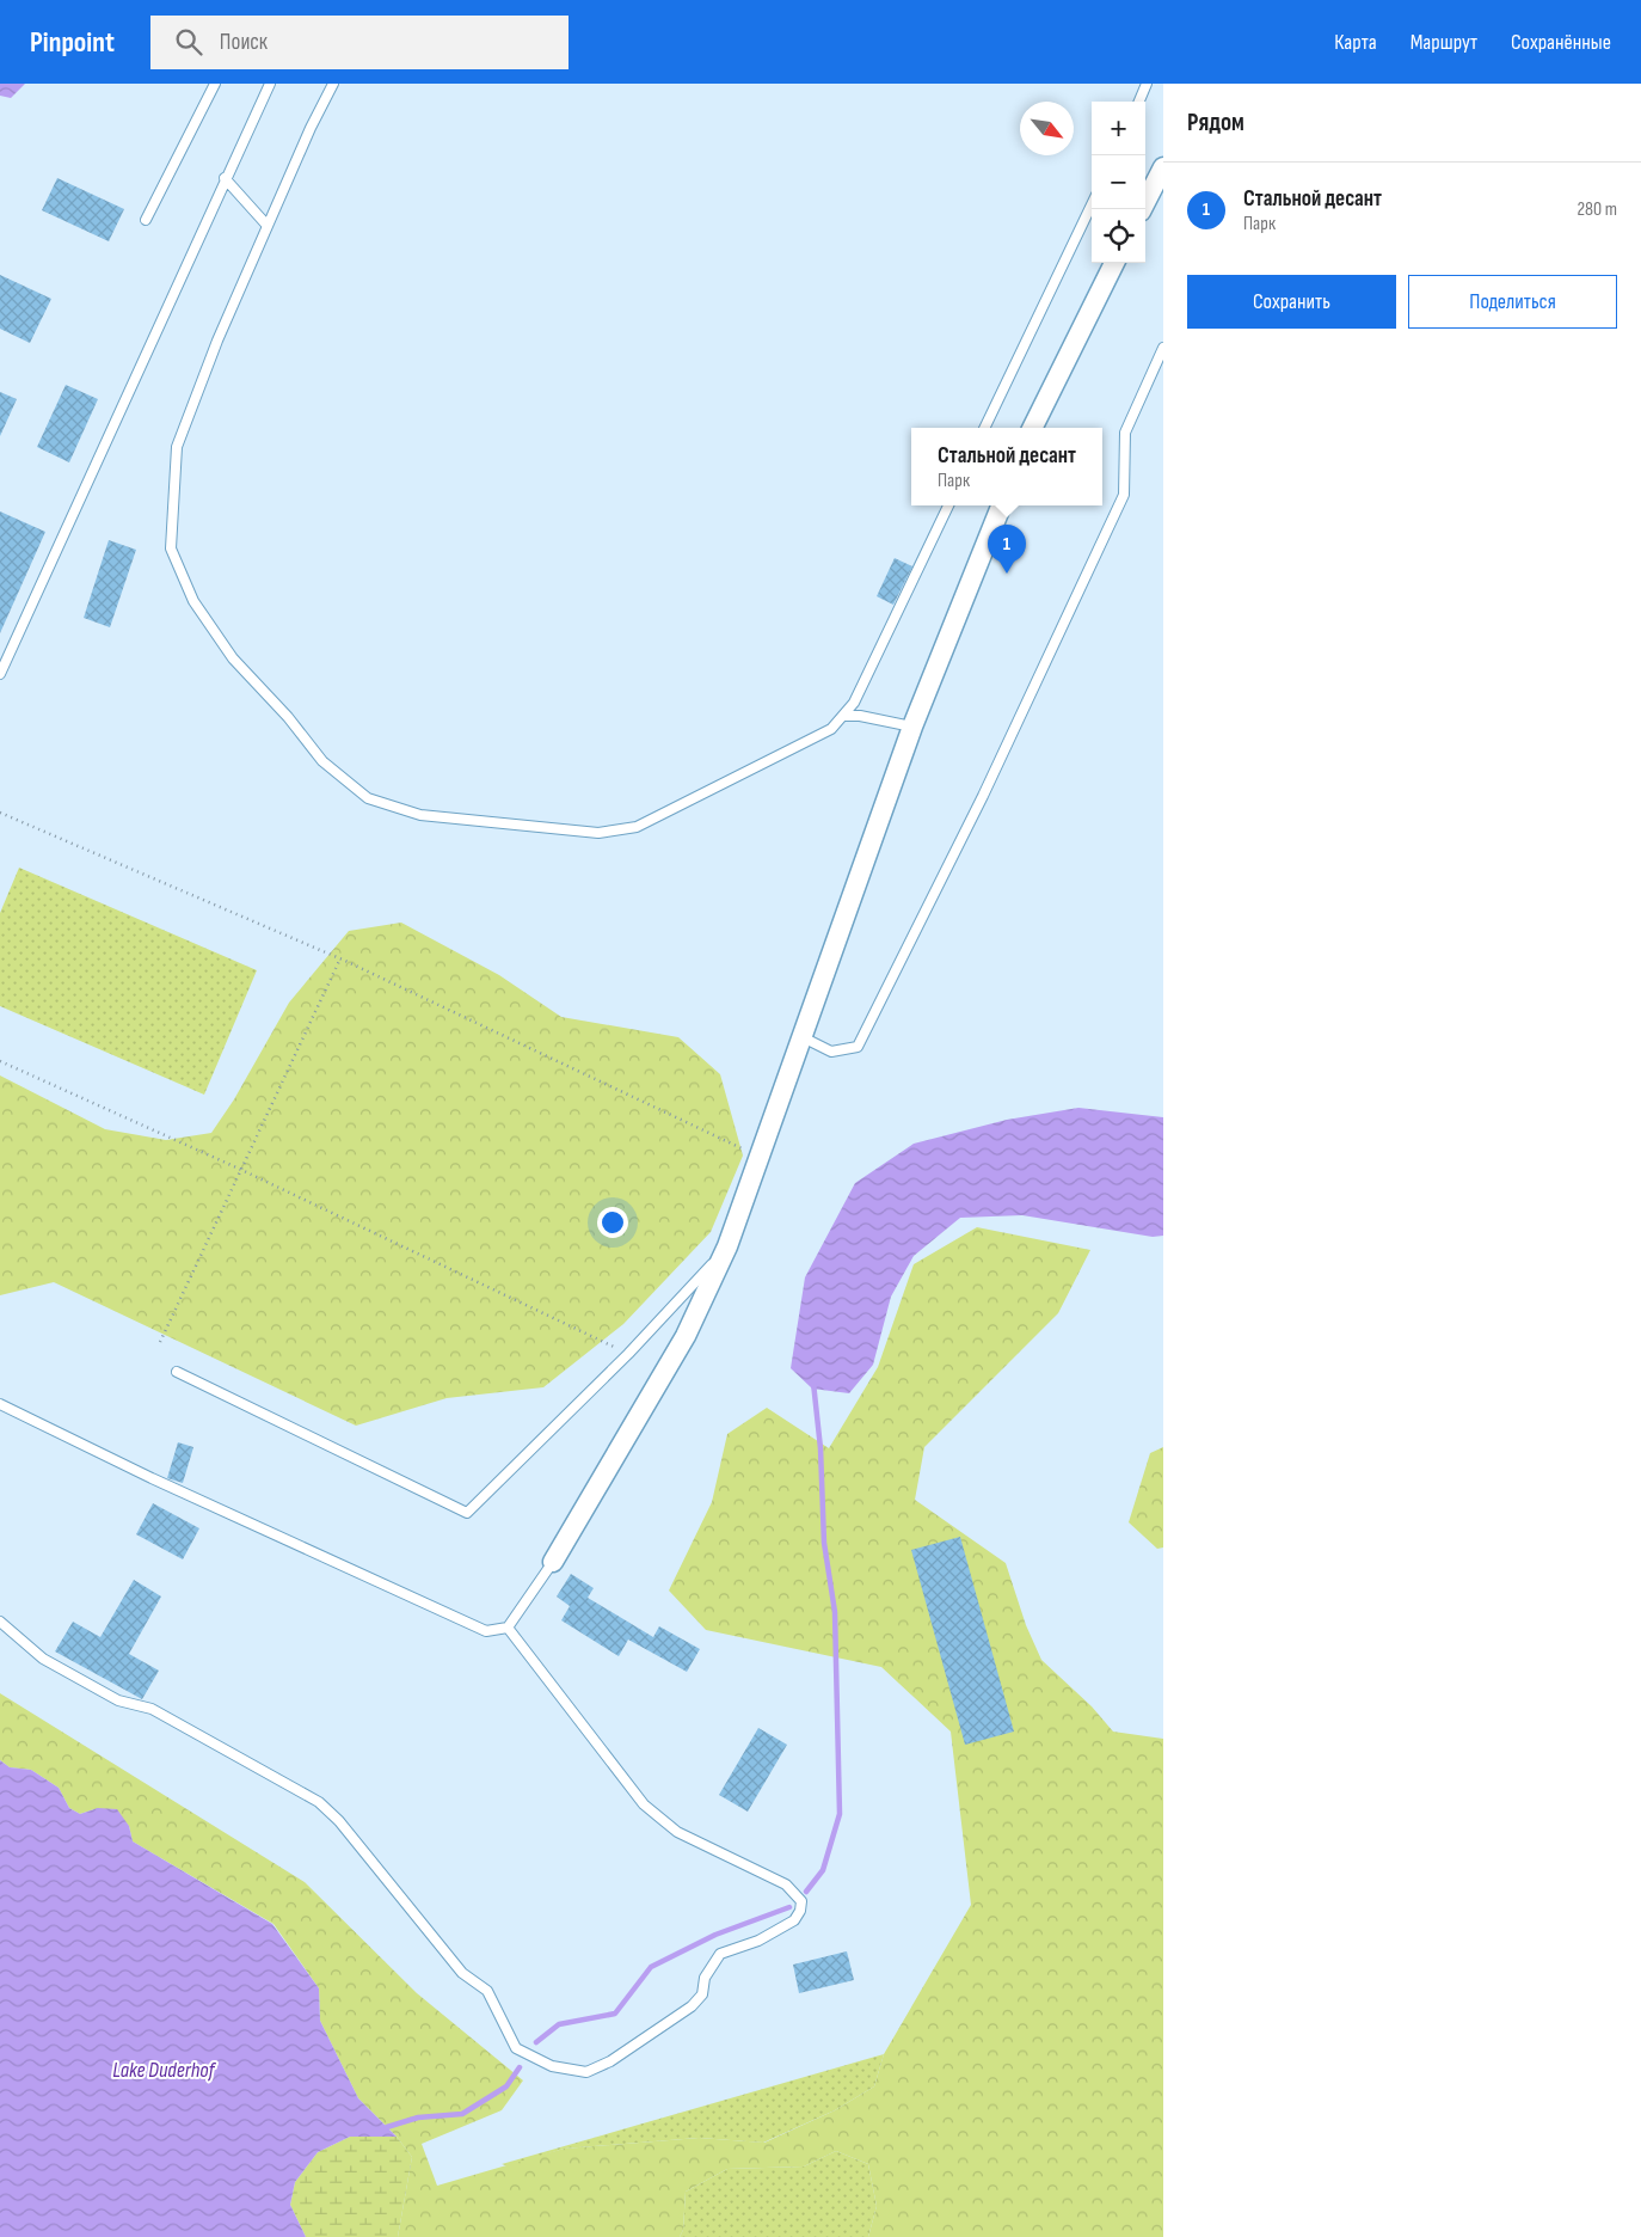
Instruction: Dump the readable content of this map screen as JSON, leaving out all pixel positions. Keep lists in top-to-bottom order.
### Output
{
  "water": ["Lake Duderhof"],
  "north": "bottom right",
  "page": {
    "header": "Pinpoint",
    "search": "Поиск",
    "nav": ["Карта", "Маршрут", "Сохранённые"],
    "heading": "Рядом",
    "map_buttons": ["+", "−"],
    "list": [
      {
        "mark": "1",
        "name": "Стальной десант",
        "note": "Парк",
        "value": "280 m"
      }
    ],
    "buttons": ["Сохранить", "Поделиться"],
    "popup": ["Стальной десант", "Парк"],
    "pins": "1"
  }
}
